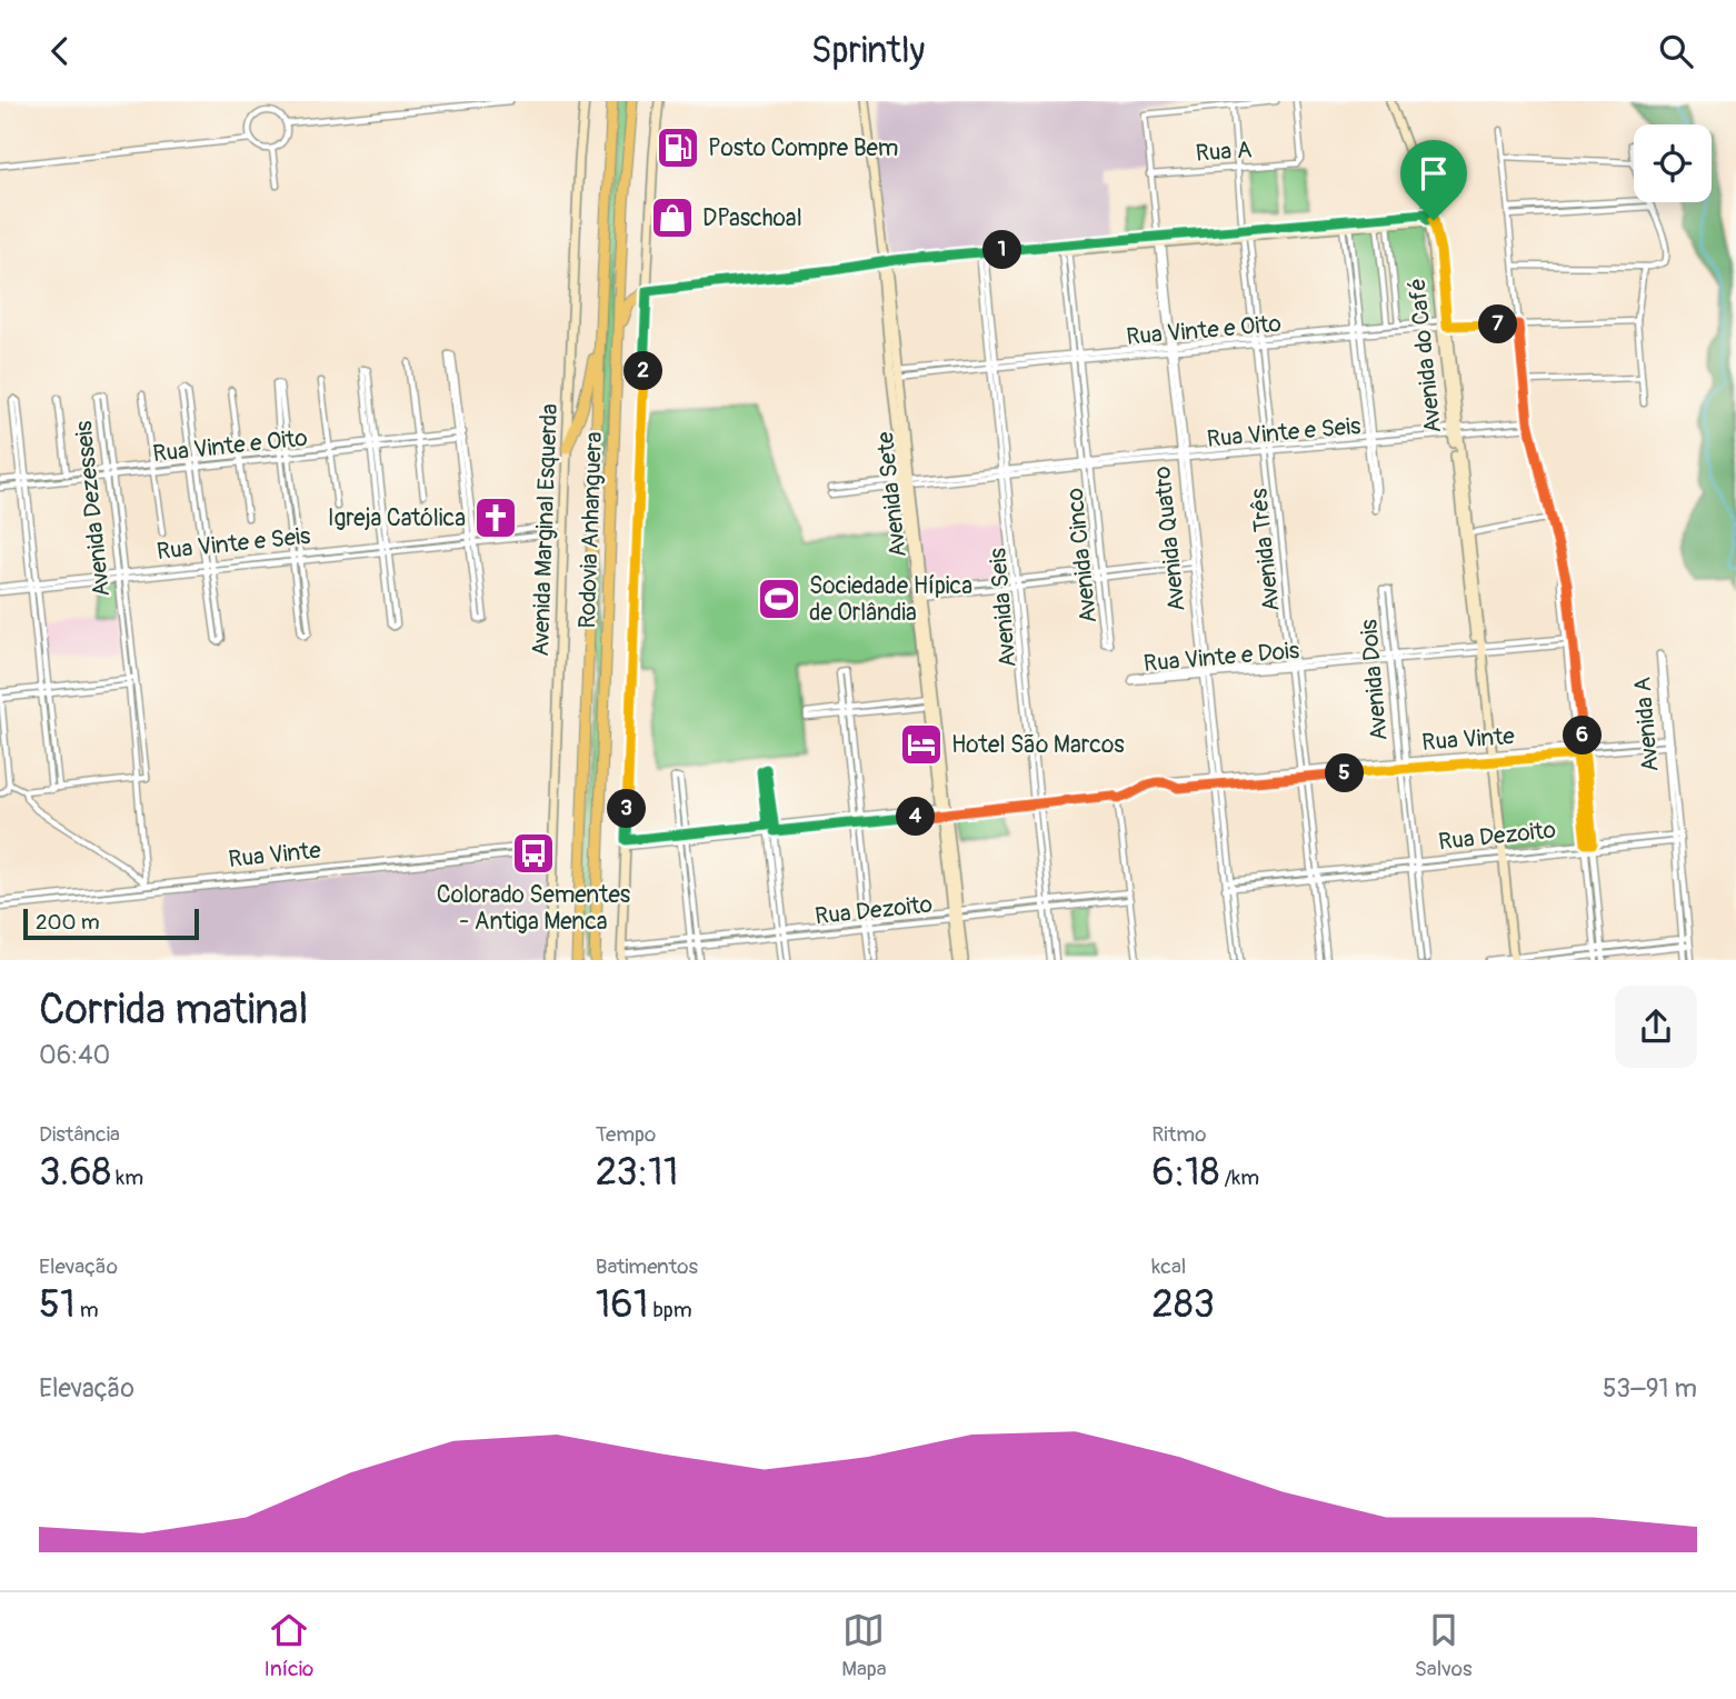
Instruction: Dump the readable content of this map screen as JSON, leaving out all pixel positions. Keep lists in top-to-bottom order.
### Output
{
  "streets": {
    "highway": ["Rodovia Anhanguera"],
    "main road": ["Avenida do Café", "Avenida Sete", "Avenida Marginal Esquerda"],
    "street": [
      "Rua A",
      "Rua Vinte e Oito",
      "Rua Vinte e Seis",
      "Avenida Dezesseis",
      "Avenida Quatro",
      "Avenida Três",
      "Avenida Cinco",
      "Avenida Seis",
      "Rua Vinte e Dois",
      "Avenida Dois",
      "Avenida A",
      "Rua Vinte",
      "Rua Dezoito"
    ]
  },
  "crossings": [
    ["Rua A", "Avenida Quatro"],
    ["Rua A", "Avenida Três"],
    ["Rua Vinte e Oito", "Avenida do Café"],
    ["Rua Vinte e Oito", "Avenida Sete"],
    ["Rua Vinte e Oito", "Avenida Dezesseis"],
    ["Rua Vinte e Oito", "Avenida Quatro"],
    ["Rua Vinte e Oito", "Avenida Três"],
    ["Rua Vinte e Oito", "Avenida Cinco"],
    ["Rua Vinte e Oito", "Avenida Seis"],
    ["Avenida do Café", "Rua Vinte e Seis"],
    ["Avenida do Café", "Rua Vinte e Dois"],
    ["Avenida do Café", "Rua Vinte"],
    ["Avenida do Café", "Rua Dezoito"],
    ["Rua Vinte e Seis", "Avenida Sete"],
    ["Rua Vinte e Seis", "Avenida Dezesseis"],
    ["Rua Vinte e Seis", "Avenida Marginal Esquerda"],
    ["Rua Vinte e Seis", "Avenida Quatro"],
    ["Rua Vinte e Seis", "Avenida Três"],
    ["Rua Vinte e Seis", "Avenida Cinco"],
    ["Rua Vinte e Seis", "Avenida Seis"],
    ["Avenida Sete", "Rua Dezoito"],
    ["Avenida Dezesseis", "Rua Vinte"],
    ["Avenida Marginal Esquerda", "Rua Vinte"],
    ["Avenida Quatro", "Avenida Três"],
    ["Avenida Quatro", "Rua Vinte e Dois"],
    ["Avenida Quatro", "Rua Vinte"],
    ["Avenida Quatro", "Rua Dezoito"],
    ["Avenida Três", "Rua Vinte e Dois"],
    ["Avenida Três", "Rua Vinte"],
    ["Avenida Três", "Rua Dezoito"],
    ["Avenida Seis", "Rua Dezoito"],
    ["Rua Vinte e Dois", "Avenida Dois"],
    ["Avenida Dois", "Rua Vinte"],
    ["Avenida Dois", "Rua Dezoito"],
    ["Avenida A", "Rua Vinte"],
    ["Avenida A", "Rua Dezoito"]
  ],
  "places": {
    "fuel station": ["Posto Compre Bem"],
    "shop": ["DPaschoal"],
    "church": ["Igreja Católica"],
    "sports": ["Sociedade Hípica de Orlândia"],
    "hotel": ["Hotel São Marcos"],
    "bus stop": ["Colorado Sementes - Antiga Menca"]
  },
  "scale_bar": "200 m",
  "page": {
    "header": "Sprintly",
    "pins": [
      "1",
      "7",
      "2",
      "6",
      "5",
      "3",
      "4"
    ],
    "scale": "200 m",
    "heading": ["Corrida matinal", "06:40"],
    "stats": [
      ["Distância", "3.68 km"],
      ["Tempo", "23:11"],
      ["Ritmo", "6:18 /km"],
      ["Elevação", "51 m"],
      ["Batimentos", "161 bpm"],
      ["kcal", "283"]
    ],
    "chart": ["Elevação", "53–91 m"],
    "tabs": ["Início", "Mapa", "Salvos"]
  }
}
